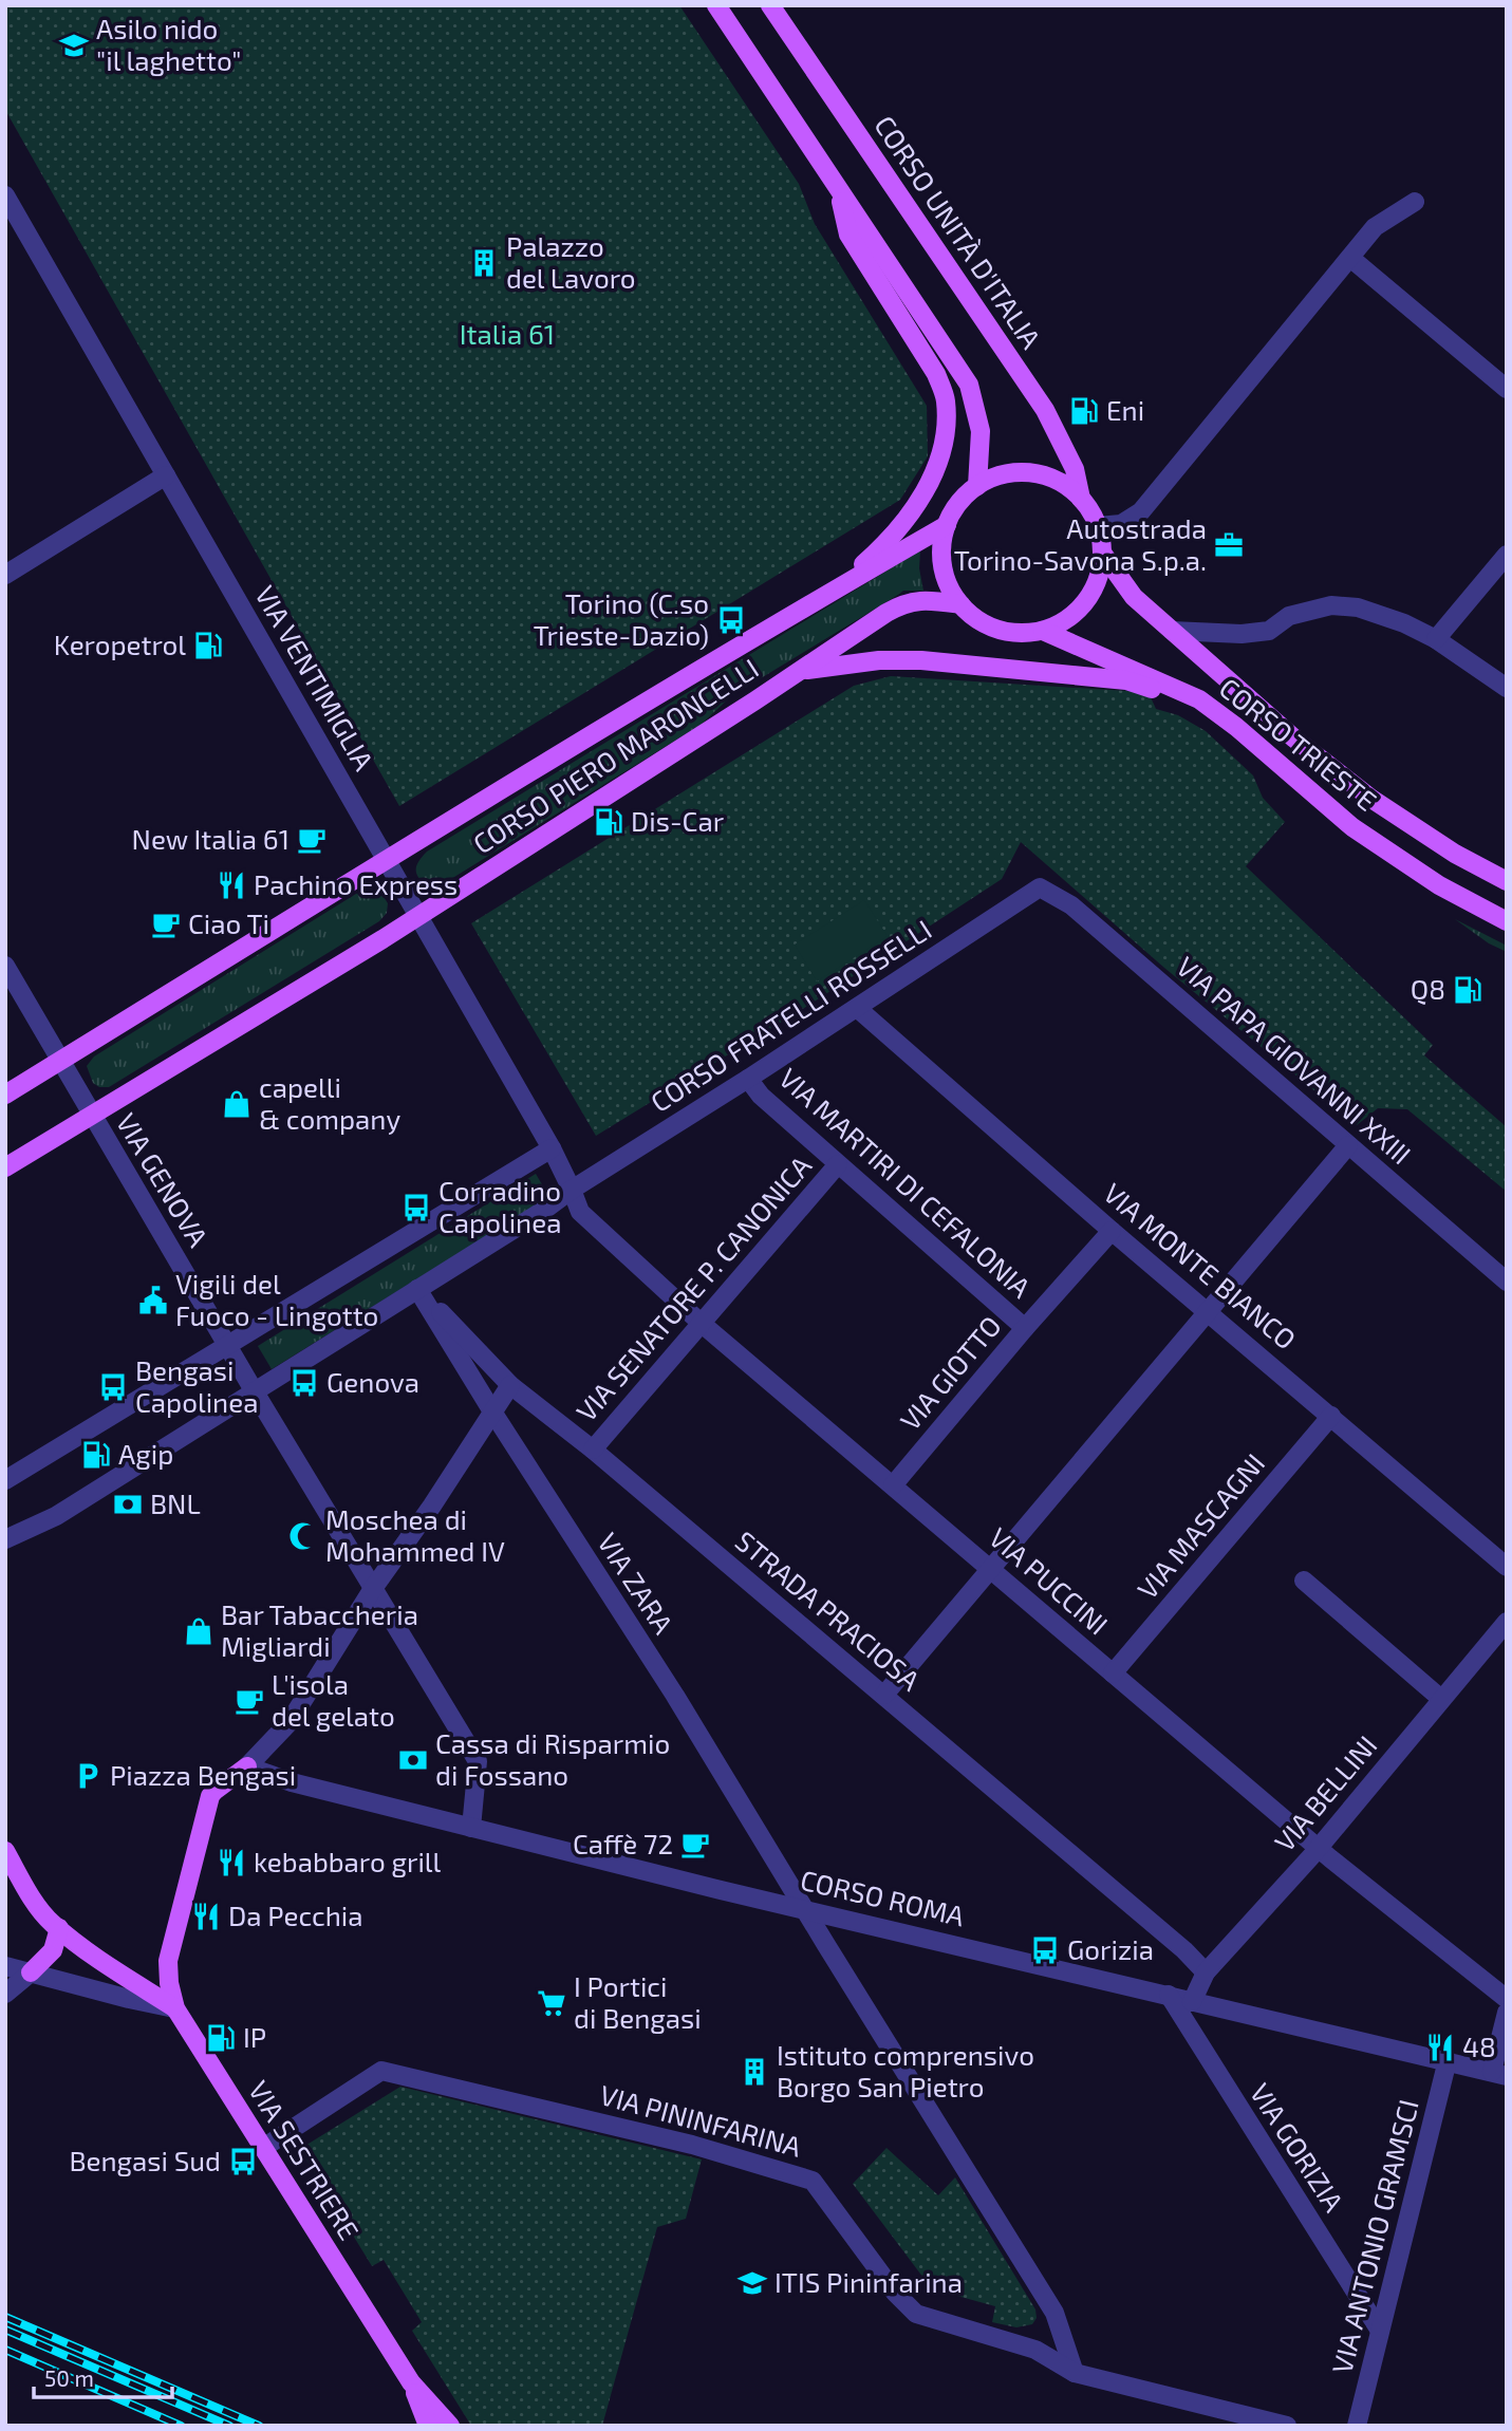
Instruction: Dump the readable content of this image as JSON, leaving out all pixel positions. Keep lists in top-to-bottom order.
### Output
{
  "streets": {
    "main road": [
      "CORSO UNITÀ D'ITALIA",
      "CORSO TRIESTE",
      "CORSO PIERO MARONCELLI",
      "VIA SESTRIERE"
    ],
    "street": [
      "VIA VENTIMIGLIA",
      "CORSO FRATELLI ROSSELLI",
      "VIA PAPA GIOVANNI XXIII",
      "VIA GENOVA",
      "VIA MARTIRI DI CEFALONIA",
      "VIA MONTE BIANCO",
      "VIA SENATORE P. CANONICA",
      "VIA GIOTTO",
      "VIA MASCAGNI",
      "VIA PUCCINI",
      "VIA ZARA",
      "STRADA PRACIOSA",
      "VIA BELLINI",
      "CORSO ROMA",
      "VIA PININFARINA",
      "VIA GORIZIA",
      "VIA ANTONIO GRAMSCI"
    ]
  },
  "crossings": [
    ["CORSO UNITÀ D'ITALIA", "CORSO TRIESTE"],
    ["CORSO UNITÀ D'ITALIA", "CORSO PIERO MARONCELLI"],
    ["VIA VENTIMIGLIA", "CORSO PIERO MARONCELLI"],
    ["VIA VENTIMIGLIA", "CORSO FRATELLI ROSSELLI"],
    ["VIA VENTIMIGLIA", "VIA PUCCINI"],
    ["CORSO TRIESTE", "CORSO PIERO MARONCELLI"],
    ["CORSO PIERO MARONCELLI", "VIA GENOVA"],
    ["CORSO FRATELLI ROSSELLI", "VIA PAPA GIOVANNI XXIII"],
    ["CORSO FRATELLI ROSSELLI", "VIA GENOVA"],
    ["CORSO FRATELLI ROSSELLI", "VIA MARTIRI DI CEFALONIA"],
    ["CORSO FRATELLI ROSSELLI", "VIA MONTE BIANCO"],
    ["CORSO FRATELLI ROSSELLI", "VIA PUCCINI"],
    ["CORSO FRATELLI ROSSELLI", "VIA ZARA"],
    ["CORSO FRATELLI ROSSELLI", "STRADA PRACIOSA"],
    ["VIA GENOVA", "CORSO ROMA"],
    ["VIA MARTIRI DI CEFALONIA", "VIA SENATORE P. CANONICA"],
    ["VIA MARTIRI DI CEFALONIA", "VIA GIOTTO"],
    ["VIA MONTE BIANCO", "VIA GIOTTO"],
    ["VIA MONTE BIANCO", "VIA MASCAGNI"],
    ["VIA SENATORE P. CANONICA", "VIA PUCCINI"],
    ["VIA SENATORE P. CANONICA", "STRADA PRACIOSA"],
    ["VIA GIOTTO", "VIA PUCCINI"],
    ["VIA MASCAGNI", "VIA PUCCINI"],
    ["VIA PUCCINI", "VIA BELLINI"],
    ["VIA ZARA", "STRADA PRACIOSA"],
    ["VIA ZARA", "CORSO ROMA"],
    ["VIA ZARA", "VIA PININFARINA"],
    ["STRADA PRACIOSA", "VIA BELLINI"],
    ["VIA BELLINI", "CORSO ROMA"],
    ["CORSO ROMA", "VIA GORIZIA"],
    ["CORSO ROMA", "VIA SESTRIERE"],
    ["CORSO ROMA", "VIA ANTONIO GRAMSCI"],
    ["VIA PININFARINA", "VIA SESTRIERE"],
    ["VIA GORIZIA", "VIA ANTONIO GRAMSCI"]
  ],
  "parks": ["Italia 61"],
  "places": {
    "school or university": ["Asilo nido \"il laghetto\"", "ITIS Pininfarina"],
    "building": ["Palazzo del Lavoro", "Istituto comprensivo Borgo San Pietro"],
    "fuel station": [
      "Eni",
      "Keropetrol",
      "Dis-Car",
      "Q8",
      "Agip",
      "IP"
    ],
    "office": ["Autostrada Torino-Savona S.p.a."],
    "bus stop": [
      "Torino (C.so Trieste-Dazio)",
      "Corradino Capolinea",
      "Genova",
      "Bengasi Capolinea",
      "Gorizia",
      "Bengasi Sud"
    ],
    "cafe": [
      "New Italia 61",
      "Ciao Ti",
      "L'isola del gelato",
      "Caffè 72"
    ],
    "restaurant": [
      "Pachino Express",
      "kebabbaro grill",
      "Da Pecchia",
      "48"
    ],
    "shop": ["capelli & company", "Bar Tabaccheria Migliardi"],
    "public building": ["Vigili del Fuoco - Lingotto"],
    "bank": ["BNL", "Cassa di Risparmio di Fossano"],
    "mosque": ["Moschea di Mohammed IV"],
    "parking": ["Piazza Bengasi"],
    "supermarket": ["I Portici di Bengasi"]
  },
  "scale_bar": "50 m"
}
